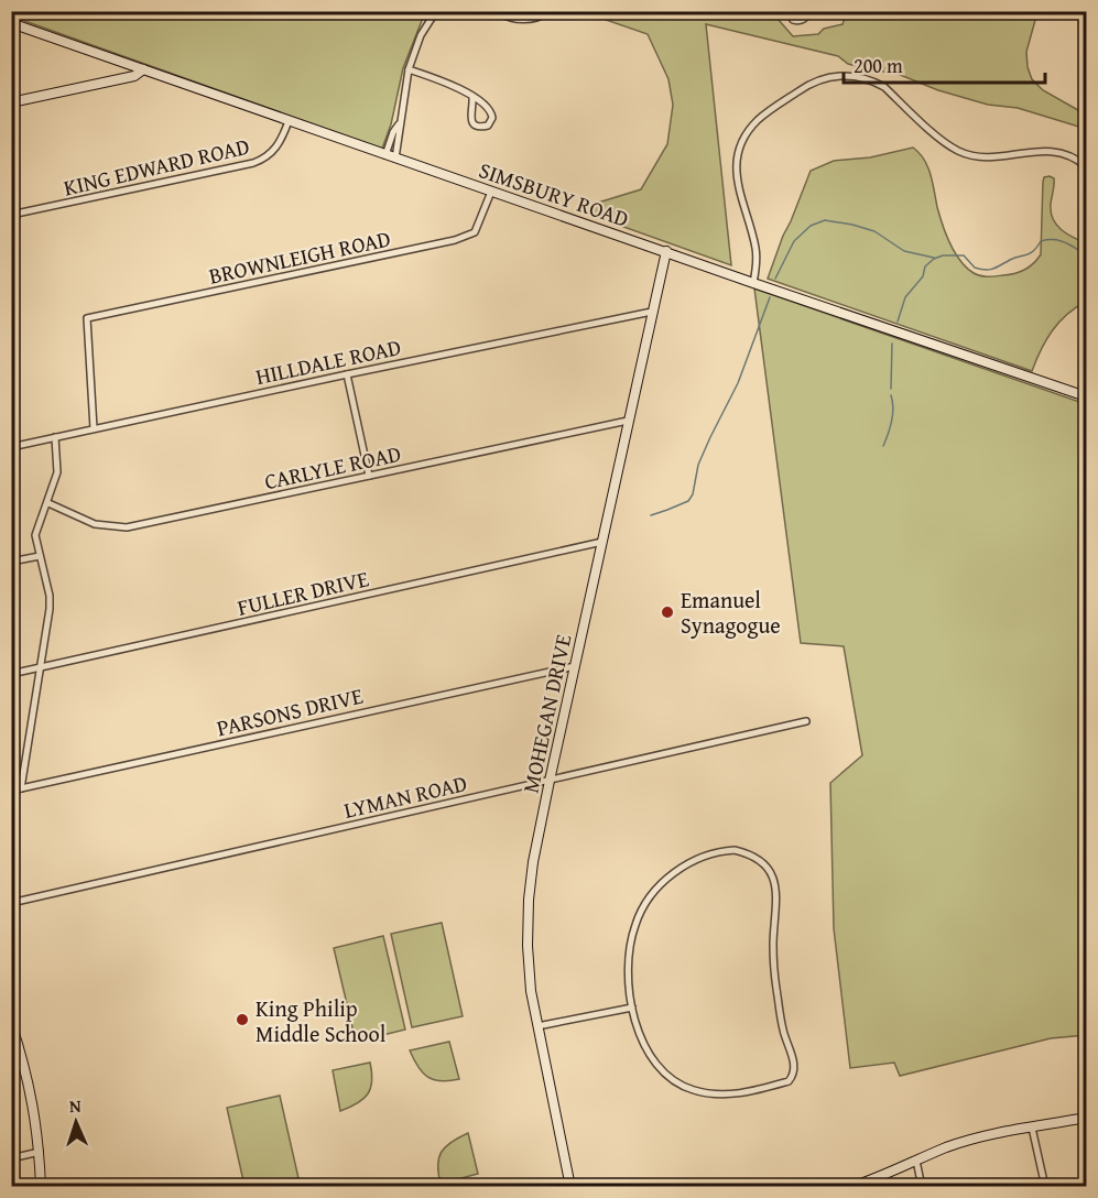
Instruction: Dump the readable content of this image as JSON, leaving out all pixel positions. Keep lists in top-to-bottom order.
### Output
{
  "streets": {
    "street": [
      "KING EDWARD ROAD",
      "SIMSBURY ROAD",
      "BROWNLEIGH ROAD",
      "HILLDALE ROAD",
      "CARLYLE ROAD",
      "FULLER DRIVE",
      "PARSONS DRIVE",
      "MOHEGAN DRIVE",
      "LYMAN ROAD"
    ]
  },
  "crossings": [
    ["KING EDWARD ROAD", "SIMSBURY ROAD"],
    ["SIMSBURY ROAD", "BROWNLEIGH ROAD"],
    ["SIMSBURY ROAD", "MOHEGAN DRIVE"],
    ["BROWNLEIGH ROAD", "HILLDALE ROAD"],
    ["HILLDALE ROAD", "MOHEGAN DRIVE"],
    ["CARLYLE ROAD", "MOHEGAN DRIVE"],
    ["FULLER DRIVE", "MOHEGAN DRIVE"],
    ["PARSONS DRIVE", "MOHEGAN DRIVE"],
    ["MOHEGAN DRIVE", "LYMAN ROAD"]
  ],
  "places": ["Emanuel Synagogue", "King Philip Middle School"],
  "scale_bar": "200 m",
  "north": "top"
}
